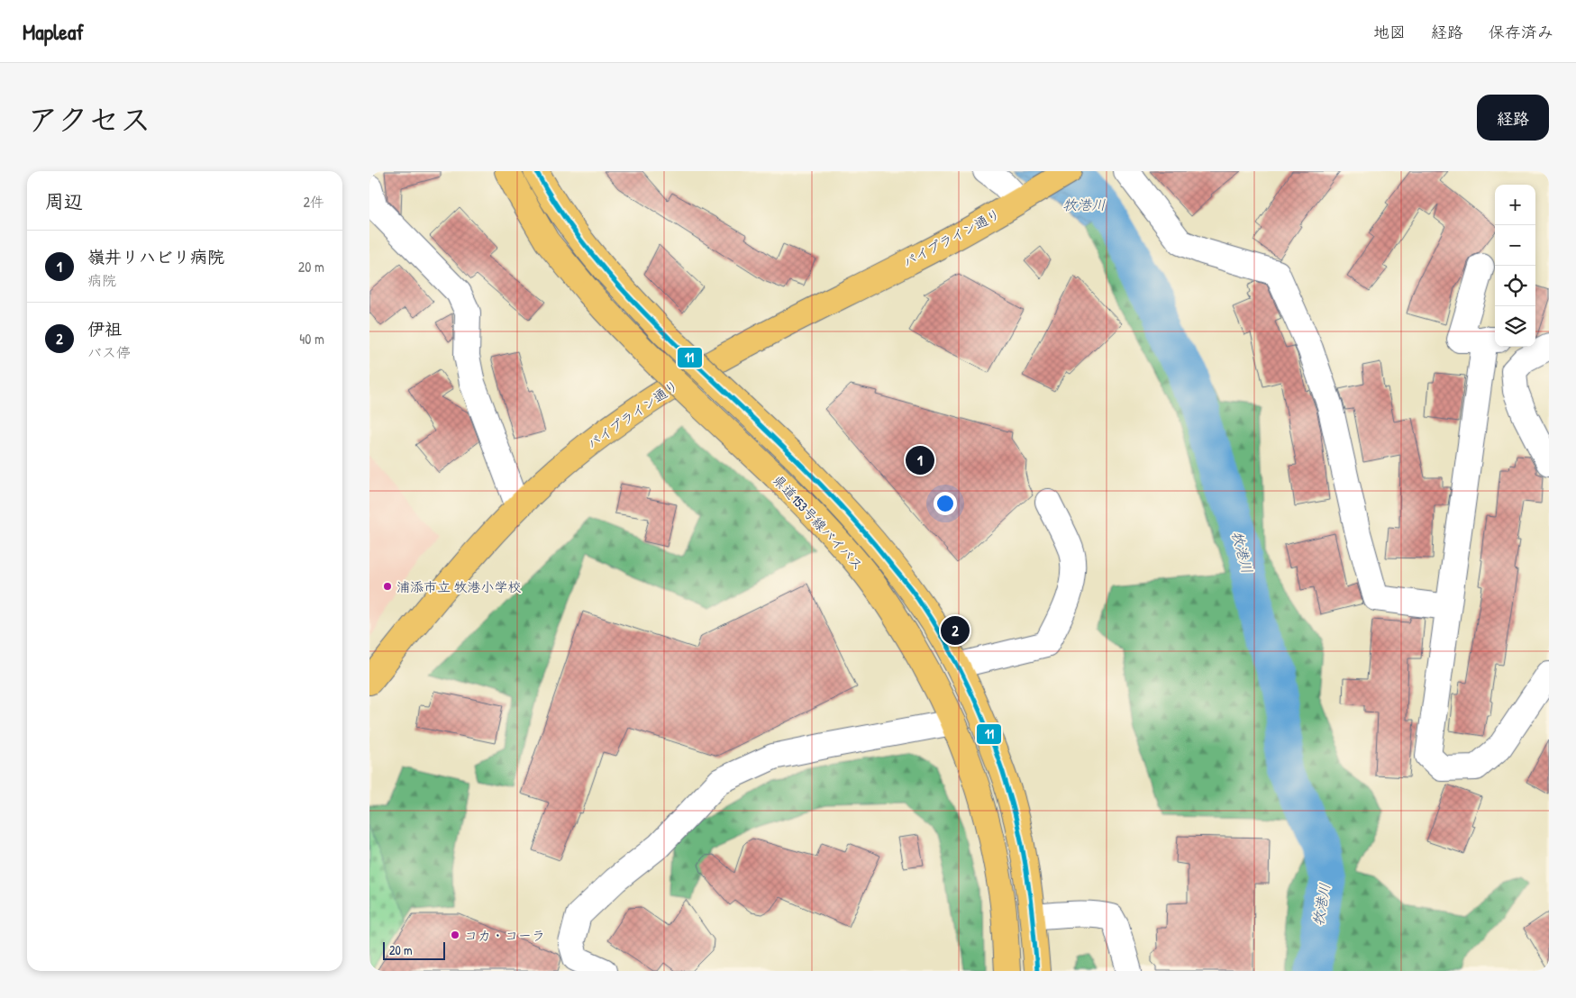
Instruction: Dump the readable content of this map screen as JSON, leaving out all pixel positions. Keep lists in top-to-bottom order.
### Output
{
  "streets": {
    "main road": ["パイプライン通り", "県道153号線バイパス"]
  },
  "water": ["牧港川"],
  "places": ["浦添市立 牧港小学校", "コカ・コーラ"],
  "lines": ["transit line 11"],
  "scale_bar": "20 m",
  "page": {
    "header": "Mapleaf",
    "nav": ["地図", "経路", "保存済み"],
    "title": "アクセス",
    "buttons": "経路",
    "heading": ["周辺", "2件"],
    "map_buttons": ["+", "−"],
    "list": [
      {
        "mark": "1",
        "name": "嶺井リハビリ病院",
        "note": "病院",
        "value": "20 m"
      },
      {
        "mark": "2",
        "name": "伊祖",
        "note": "バス停",
        "value": "40 m"
      }
    ],
    "pins": ["1", "2"],
    "scale": "20 m"
  }
}
